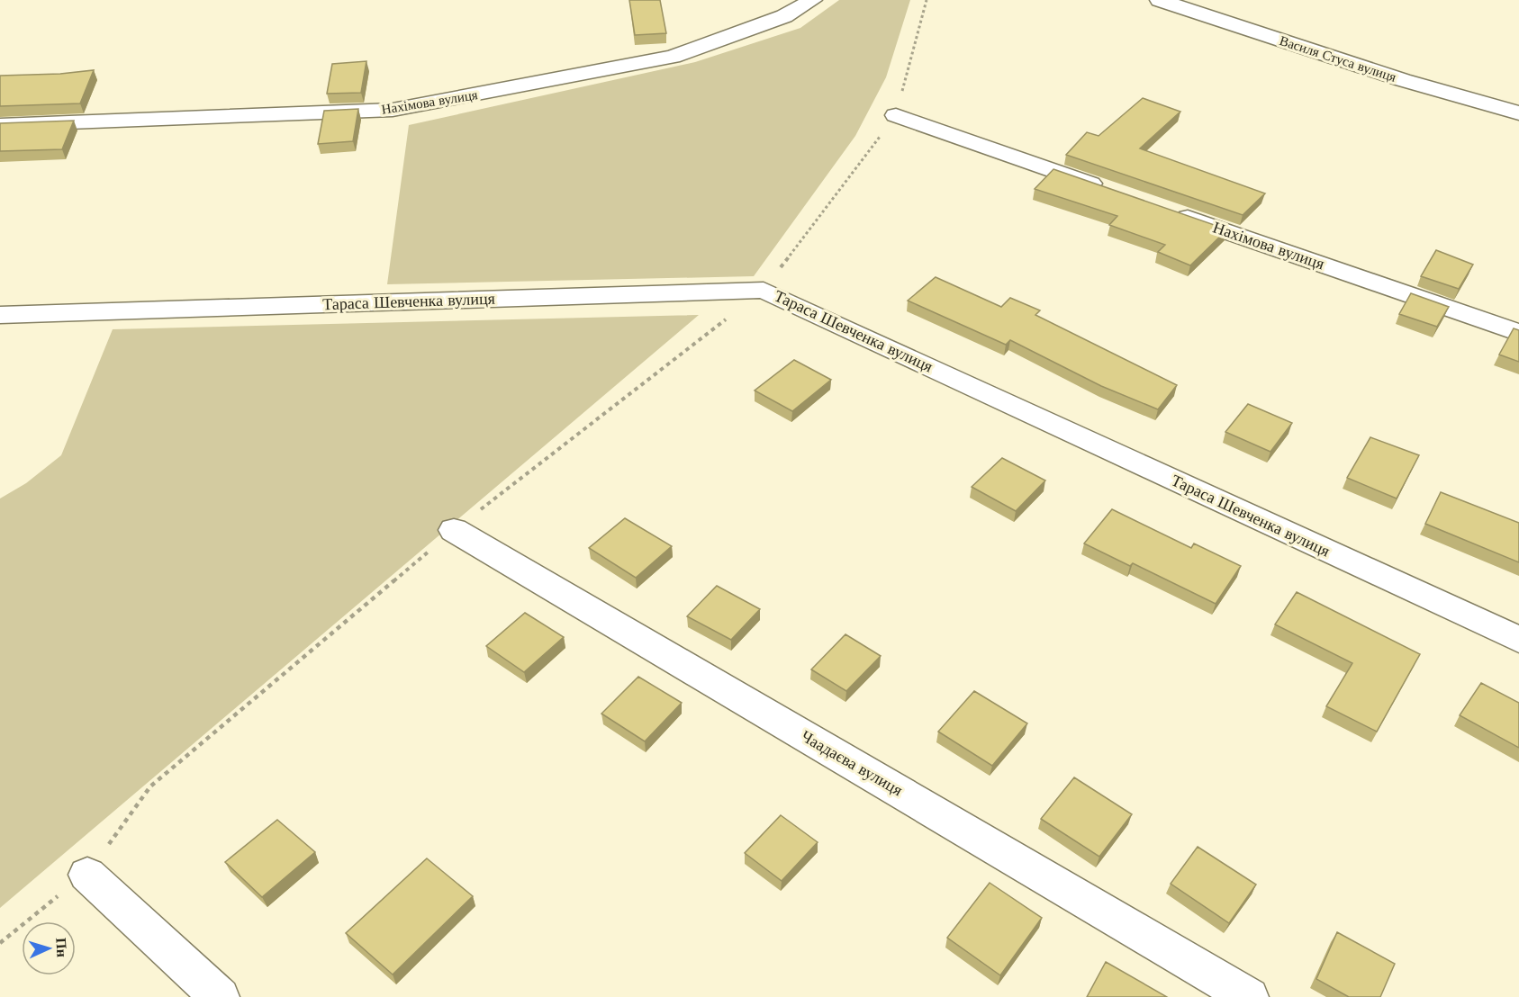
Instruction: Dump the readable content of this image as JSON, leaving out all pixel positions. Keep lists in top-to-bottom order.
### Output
{
  "streets": {
    "street": [
      "Василя Стуса вулиця",
      "Нахімова вулиця",
      "Тараса Шевченка вулиця",
      "Чаадаєва вулиця"
    ]
  },
  "north": "right"
}
